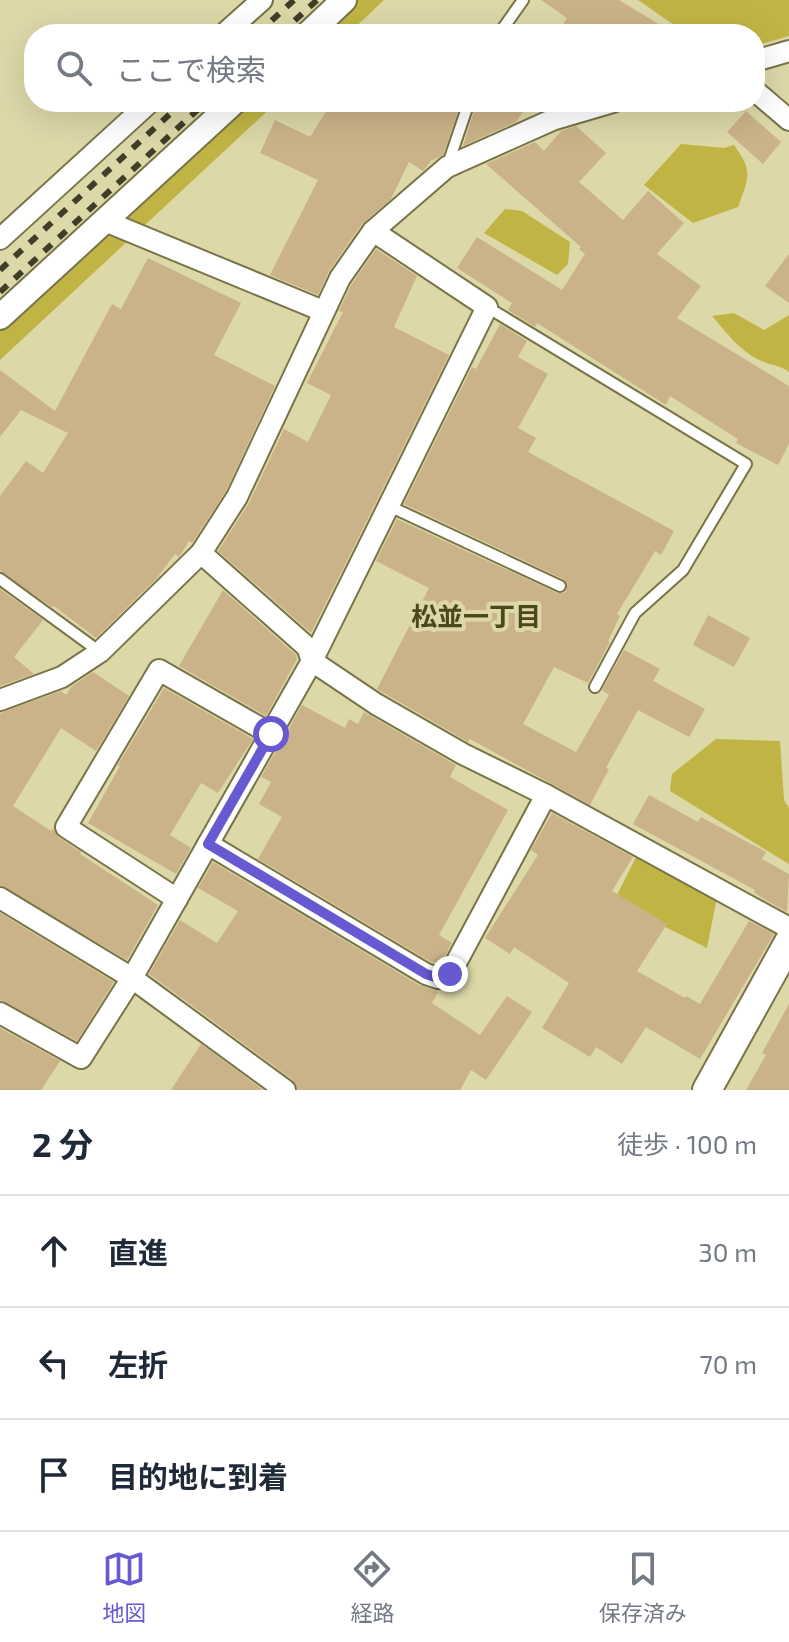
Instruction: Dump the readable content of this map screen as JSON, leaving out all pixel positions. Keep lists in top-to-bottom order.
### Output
{
  "districts": ["松並一丁目"],
  "page": {
    "search": "ここで検索",
    "heading": ["2 分", "徒歩 · 100 m"],
    "list": [
      ["直進", "30 m"],
      ["左折", "70 m"],
      "目的地に到着"
    ],
    "nav": ["地図", "経路", "保存済み"]
  }
}
